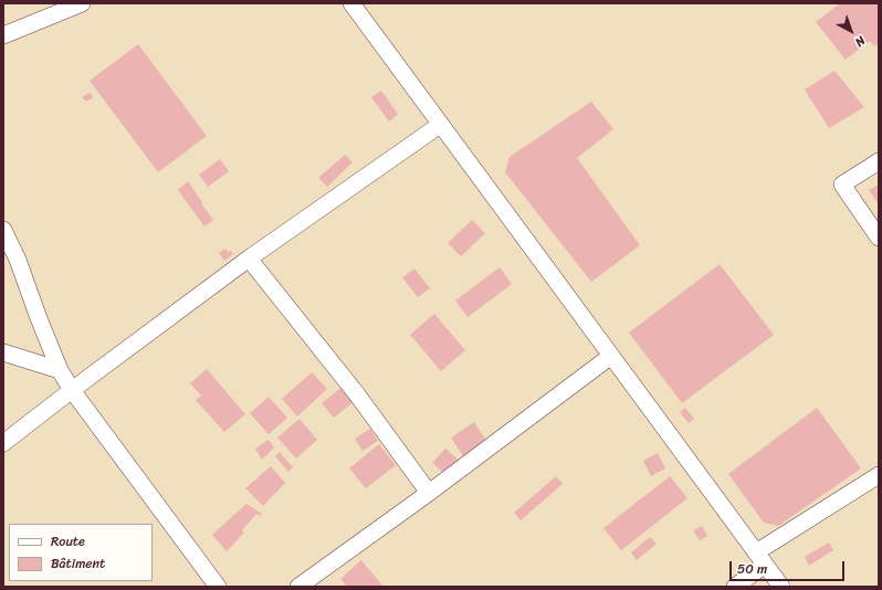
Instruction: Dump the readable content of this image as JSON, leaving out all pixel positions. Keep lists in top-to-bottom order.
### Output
{
  "legend": ["Route", "Bâtiment"],
  "scale_bar": "50 m",
  "north": "bottom right"
}
